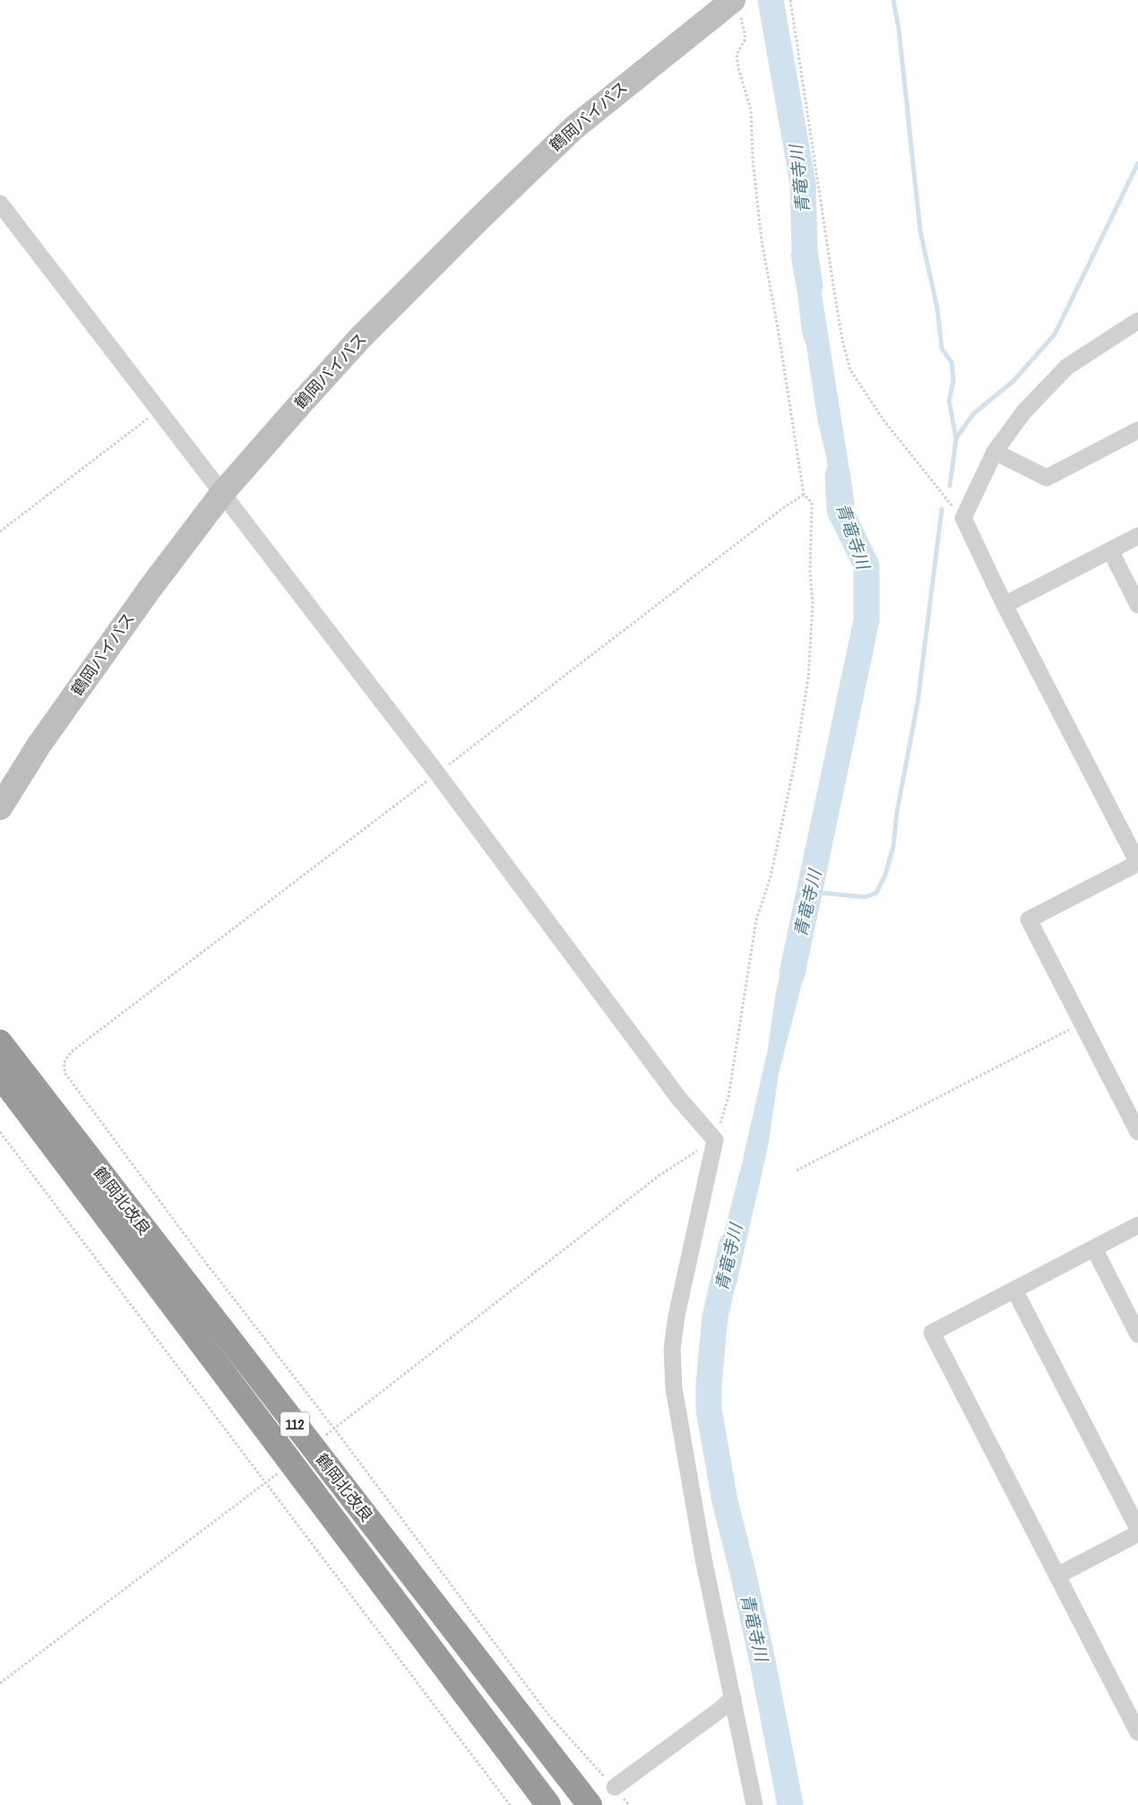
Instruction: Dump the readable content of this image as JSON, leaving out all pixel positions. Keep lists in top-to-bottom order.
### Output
{
  "streets": {
    "highway": ["鶴岡北改良", "112"],
    "main road": ["鶴岡バイパス"]
  },
  "water": ["青竜寺川"]
}
